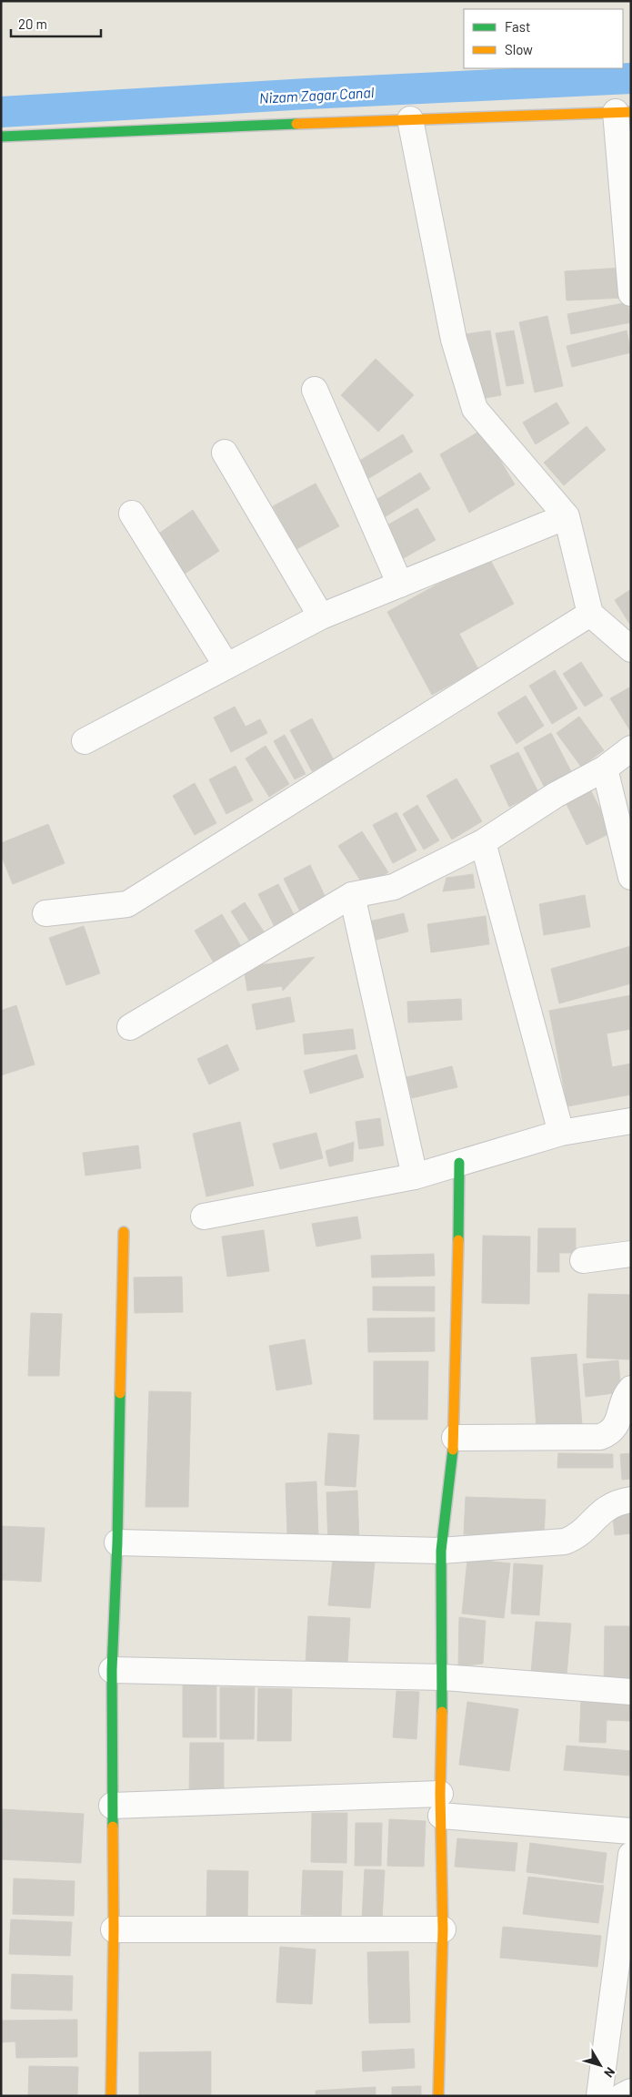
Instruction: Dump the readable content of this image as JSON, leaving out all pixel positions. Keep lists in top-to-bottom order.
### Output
{
  "water": ["Nizam Zagar Canal"],
  "legend": ["Fast", "Slow"],
  "scale_bar": "20 m",
  "north": "bottom right"
}
